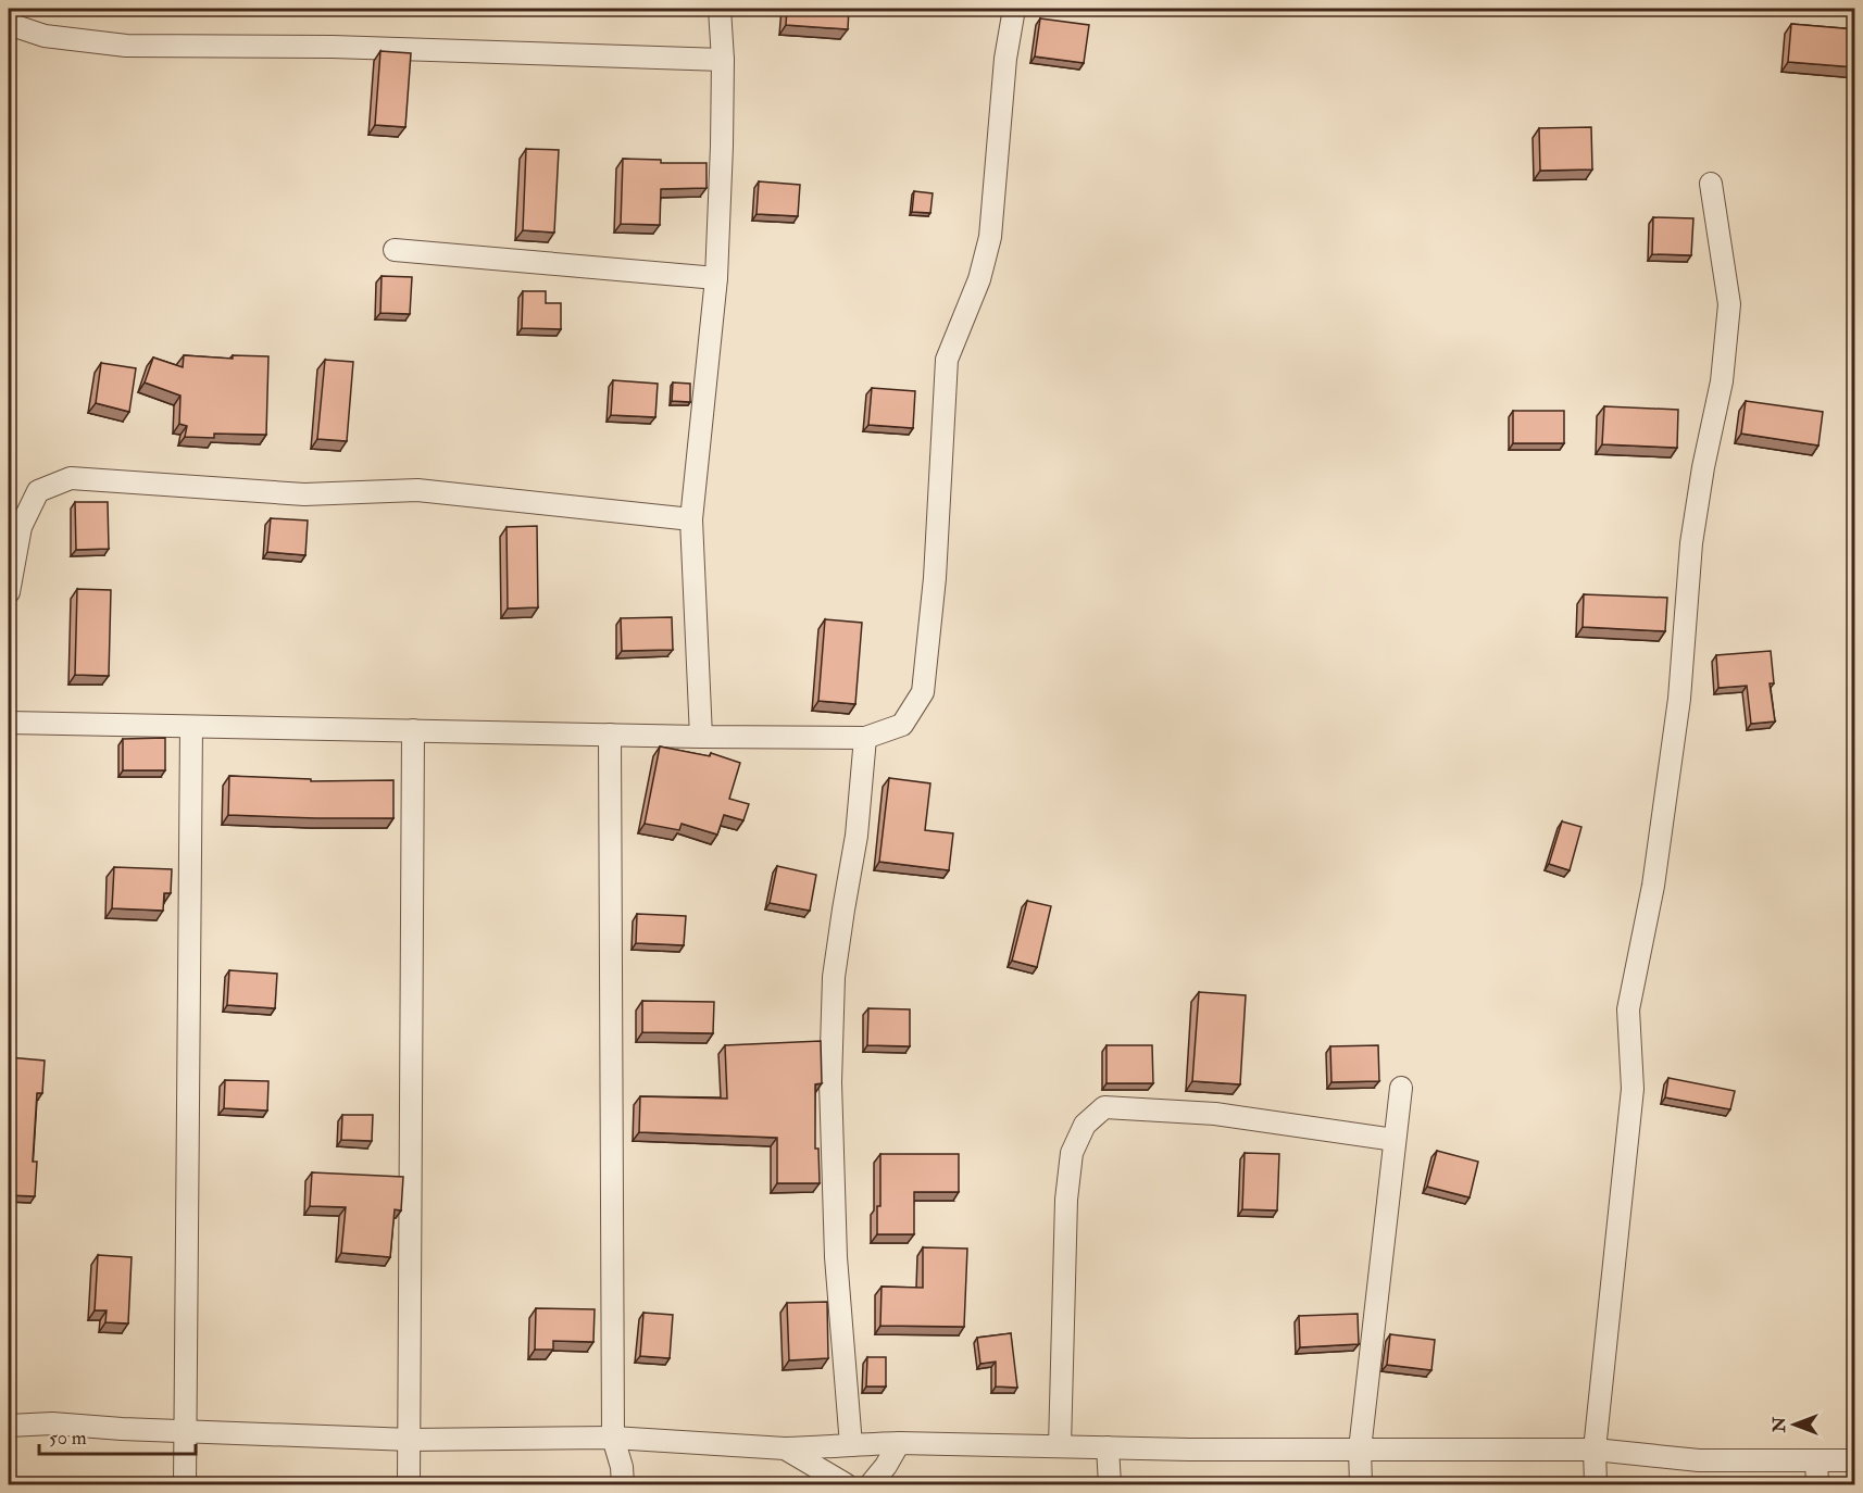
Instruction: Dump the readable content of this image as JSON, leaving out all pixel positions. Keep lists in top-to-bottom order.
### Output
{
  "scale_bar": "50 m",
  "north": "left"
}
